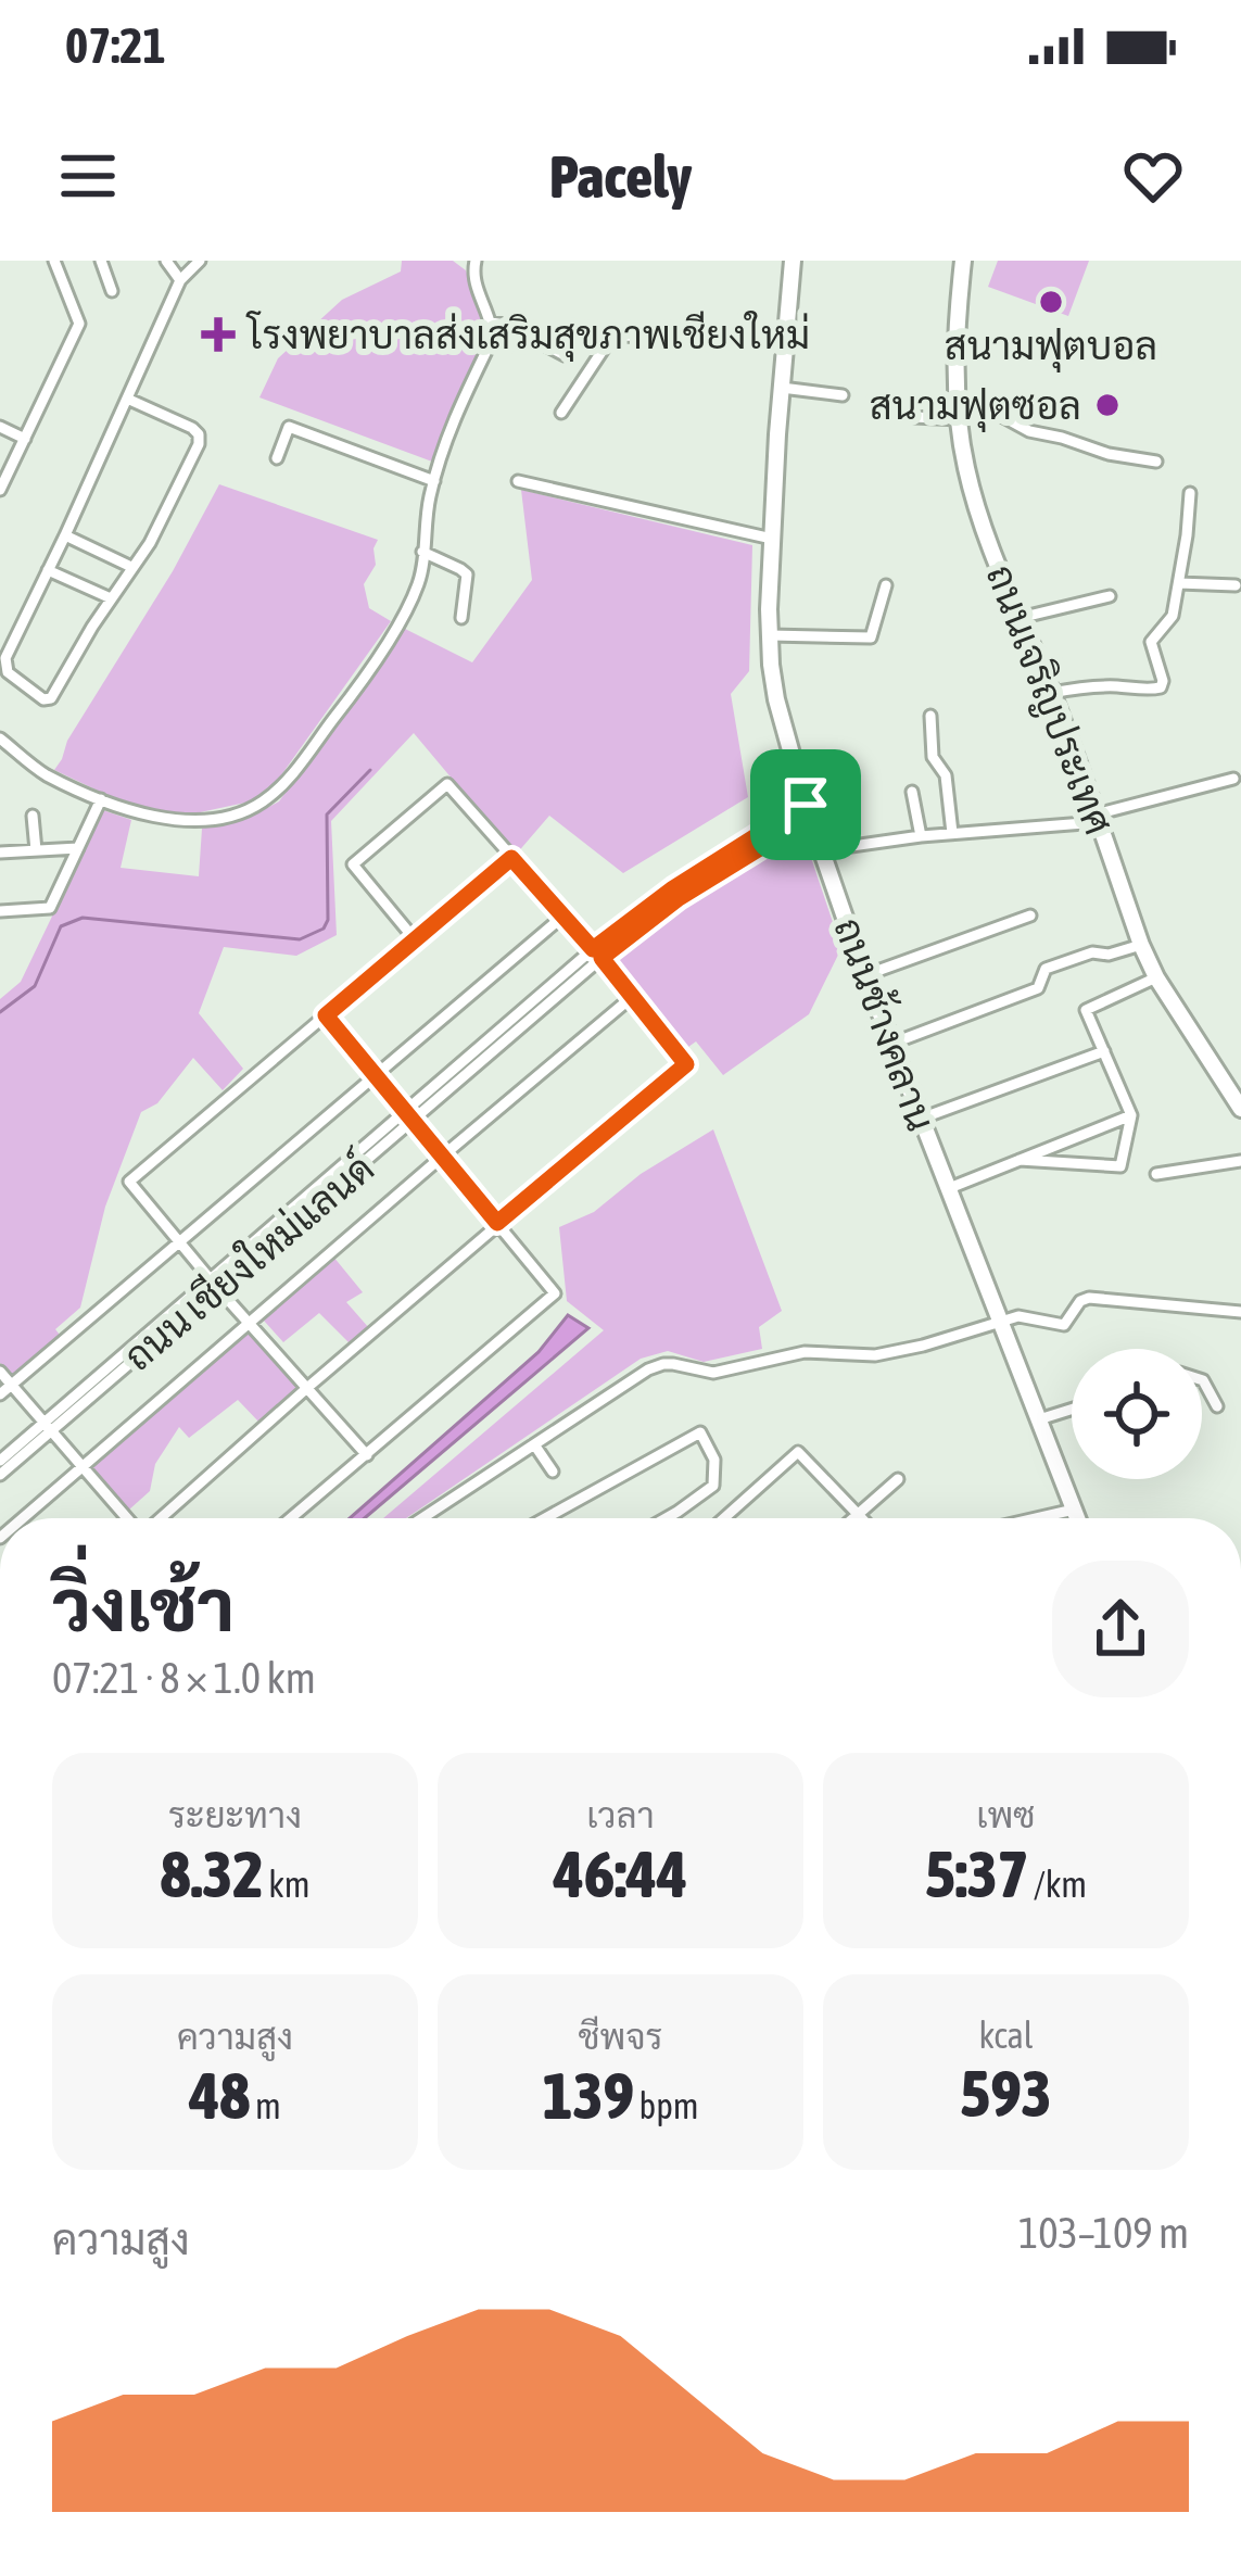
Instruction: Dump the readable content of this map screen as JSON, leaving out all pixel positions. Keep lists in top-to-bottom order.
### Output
{
  "streets": {
    "street": ["ถนนเจริญประเทศ", "ถนนช้างคลาน", "ถนน เชียงใหม่แลนด์"]
  },
  "crossings": [
    ["ถนนช้างคลาน", "ถนน เชียงใหม่แลนด์"]
  ],
  "places": {
    "other": ["สนามฟุตบอล", "สนามฟุตซอล"],
    "health": ["โรงพยาบาลส่งเสริมสุขภาพเชียงใหม่"]
  },
  "page": {
    "status": "07:21",
    "header": "Pacely",
    "heading": ["วิ่งเช้า", "07:21 · 8 × 1.0 km"],
    "stats": [
      ["ระยะทาง", "8.32 km"],
      ["เวลา", "46:44"],
      ["เพซ", "5:37 /km"],
      ["ความสูง", "48 m"],
      ["ชีพจร", "139 bpm"],
      ["kcal", "593"]
    ],
    "chart": ["ความสูง", "103–109 m"]
  }
}
